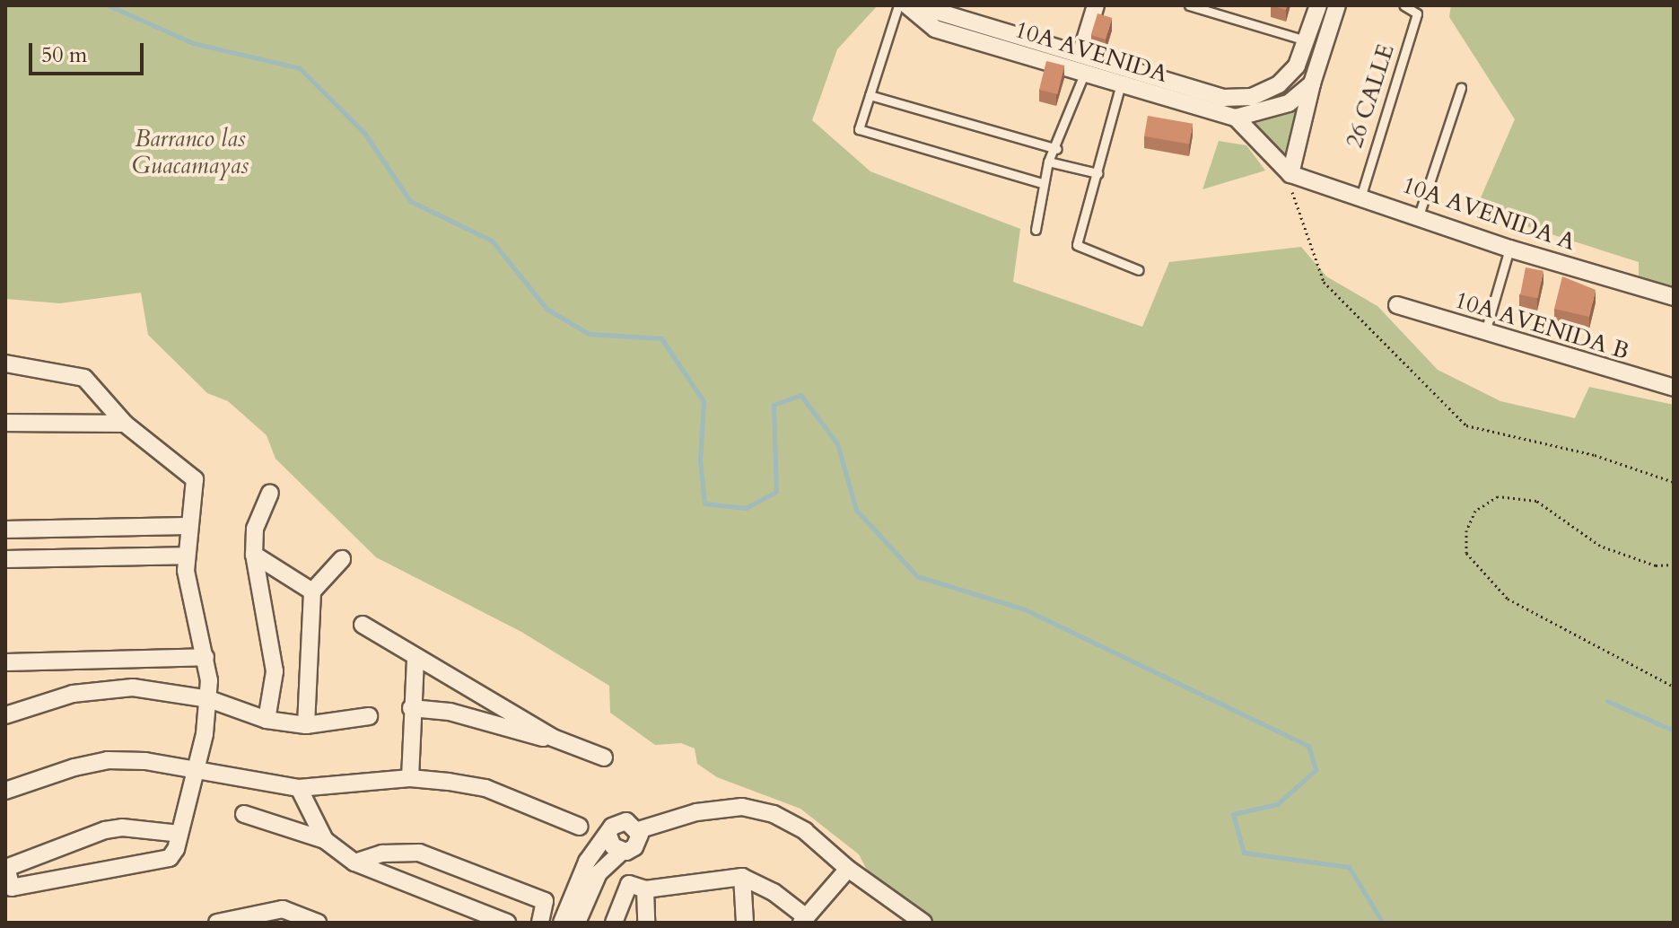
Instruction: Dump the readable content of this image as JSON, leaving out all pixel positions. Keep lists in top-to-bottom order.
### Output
{
  "streets": {
    "street": ["10A AVENIDA", "10A AVENIDA A", "10A AVENIDA B"],
    "lane": ["26 CALLE"]
  },
  "crossings": [
    ["26 CALLE", "10A AVENIDA A"]
  ],
  "parks": ["Barranco las Guacamayas"],
  "scale_bar": "50 m"
}
